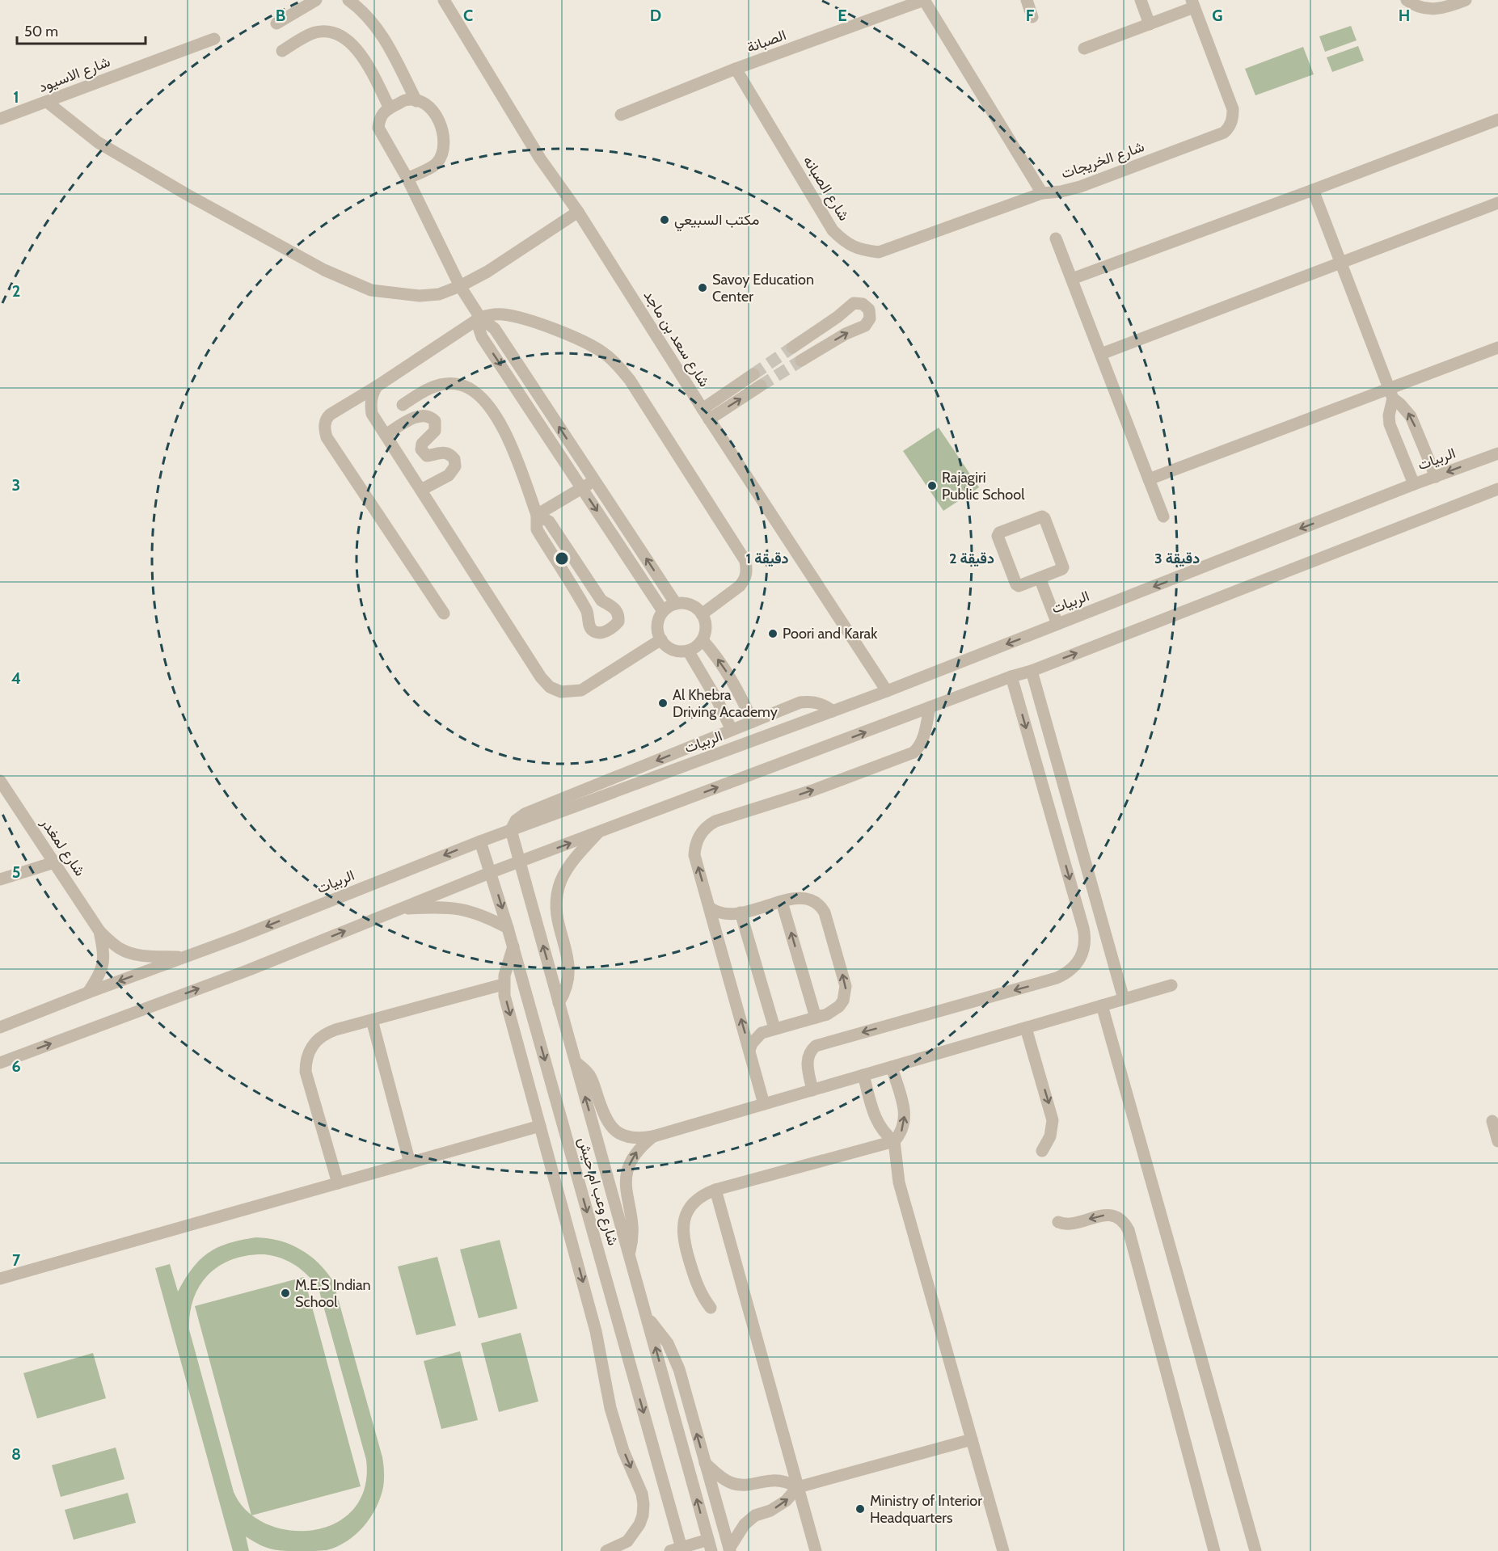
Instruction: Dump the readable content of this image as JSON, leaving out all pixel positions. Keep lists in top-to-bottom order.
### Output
{
  "streets": {
    "street": [
      "الصبانة",
      "شارع الاسيود",
      "شارع الخريجات",
      "شارع الصبانه",
      "شارع سعد بن ماجد",
      "الربيات",
      "شارع لمغدر",
      "شارع وعب ام حيش"
    ]
  },
  "crossings": [
    ["الصبانة", "شارع الصبانه"],
    ["شارع الخريجات", "شارع الصبانه"],
    ["شارع سعد بن ماجد", "الربيات"],
    ["الربيات", "شارع لمغدر"],
    ["الربيات", "شارع وعب ام حيش"]
  ],
  "places": [
    "مكتب السبيعي",
    "Savoy Education Center",
    "Rajagiri Public School",
    "Poori and Karak",
    "Al Khebra Driving Academy",
    "M.E.S Indian School",
    "Ministry of Interior Headquarters"
  ],
  "scale_bar": "50 m",
  "grid": {
    "columns": [
      "B",
      "C",
      "D",
      "E",
      "F",
      "G",
      "H"
    ],
    "rows": [
      "1",
      "2",
      "3",
      "4",
      "5",
      "6",
      "7",
      "8"
    ]
  },
  "rings": ["1 دقيقة", "2 دقيقة", "3 دقيقة"]
}
